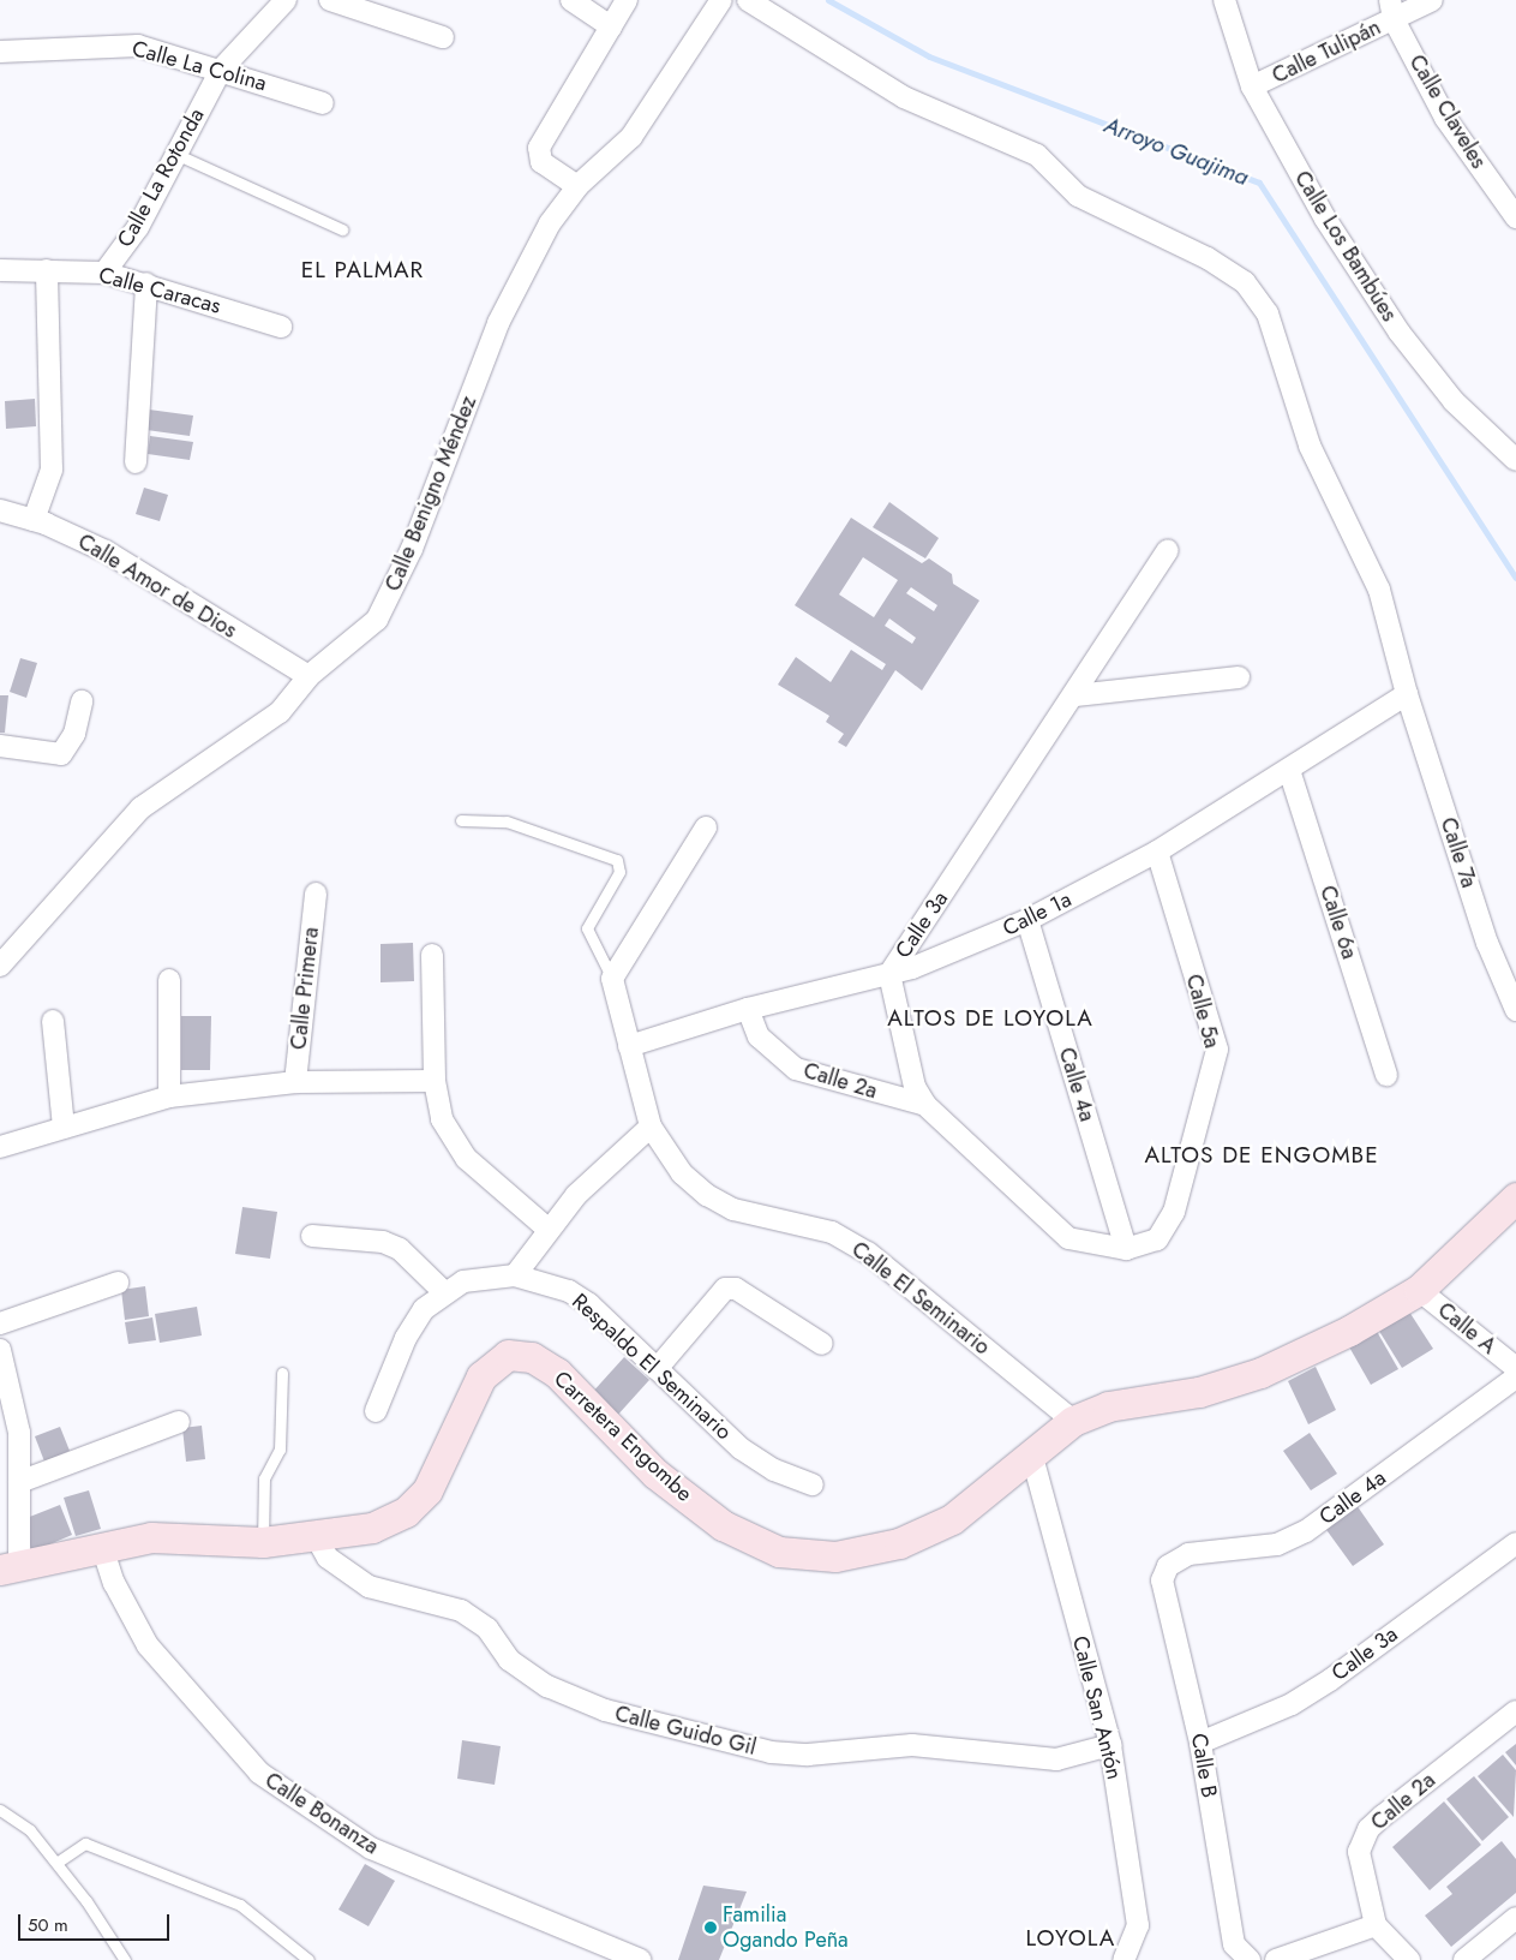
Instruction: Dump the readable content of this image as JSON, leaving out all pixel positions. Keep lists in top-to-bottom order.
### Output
{
  "streets": {
    "street": [
      "Calle Tulipán",
      "Calle La Colina",
      "Calle Claveles",
      "Calle La Rotonda",
      "Calle Los Bambúes",
      "Calle Caracas",
      "Calle Benigno Méndez",
      "Calle Amor de Dios",
      "Calle 7a",
      "Calle 1a",
      "Calle 6a",
      "Calle 3a",
      "Calle Primera",
      "Calle 5a",
      "Calle 2a",
      "Calle 4a",
      "Calle El Seminario",
      "Calle A",
      "Respaldo El Seminario",
      "Carretera Engombe",
      "Calle San Antón",
      "Calle Guido Gil",
      "Calle B",
      "Calle Bonanza"
    ]
  },
  "crossings": [
    ["Calle Tulipán", "Calle Claveles"],
    ["Calle Tulipán", "Calle Los Bambúes"],
    ["Calle La Colina", "Calle La Rotonda"],
    ["Calle La Rotonda", "Calle Caracas"],
    ["Calle Benigno Méndez", "Calle Amor de Dios"],
    ["Calle 7a", "Calle 1a"],
    ["Calle 1a", "Calle 6a"],
    ["Calle 1a", "Calle 3a"],
    ["Calle 1a", "Calle 5a"],
    ["Calle 1a", "Calle 2a"],
    ["Calle 1a", "Calle 4a"],
    ["Calle 1a", "Calle El Seminario"],
    ["Calle 3a", "Calle 5a"],
    ["Calle 3a", "Calle 2a"],
    ["Calle 3a", "Calle 4a"],
    ["Calle 3a", "Calle B"],
    ["Calle 5a", "Calle 4a"],
    ["Calle 4a", "Calle B"],
    ["Calle El Seminario", "Carretera Engombe"],
    ["Calle A", "Carretera Engombe"],
    ["Carretera Engombe", "Calle San Antón"],
    ["Carretera Engombe", "Calle Guido Gil"],
    ["Carretera Engombe", "Calle Bonanza"],
    ["Calle San Antón", "Calle Guido Gil"]
  ],
  "districts": [
    "EL PALMAR",
    "ALTOS DE LOYOLA",
    "ALTOS DE ENGOMBE",
    "LOYOLA"
  ],
  "water": ["Arroyo Guajima"],
  "places": ["Familia Ogando Peña"],
  "scale_bar": "50 m"
}
